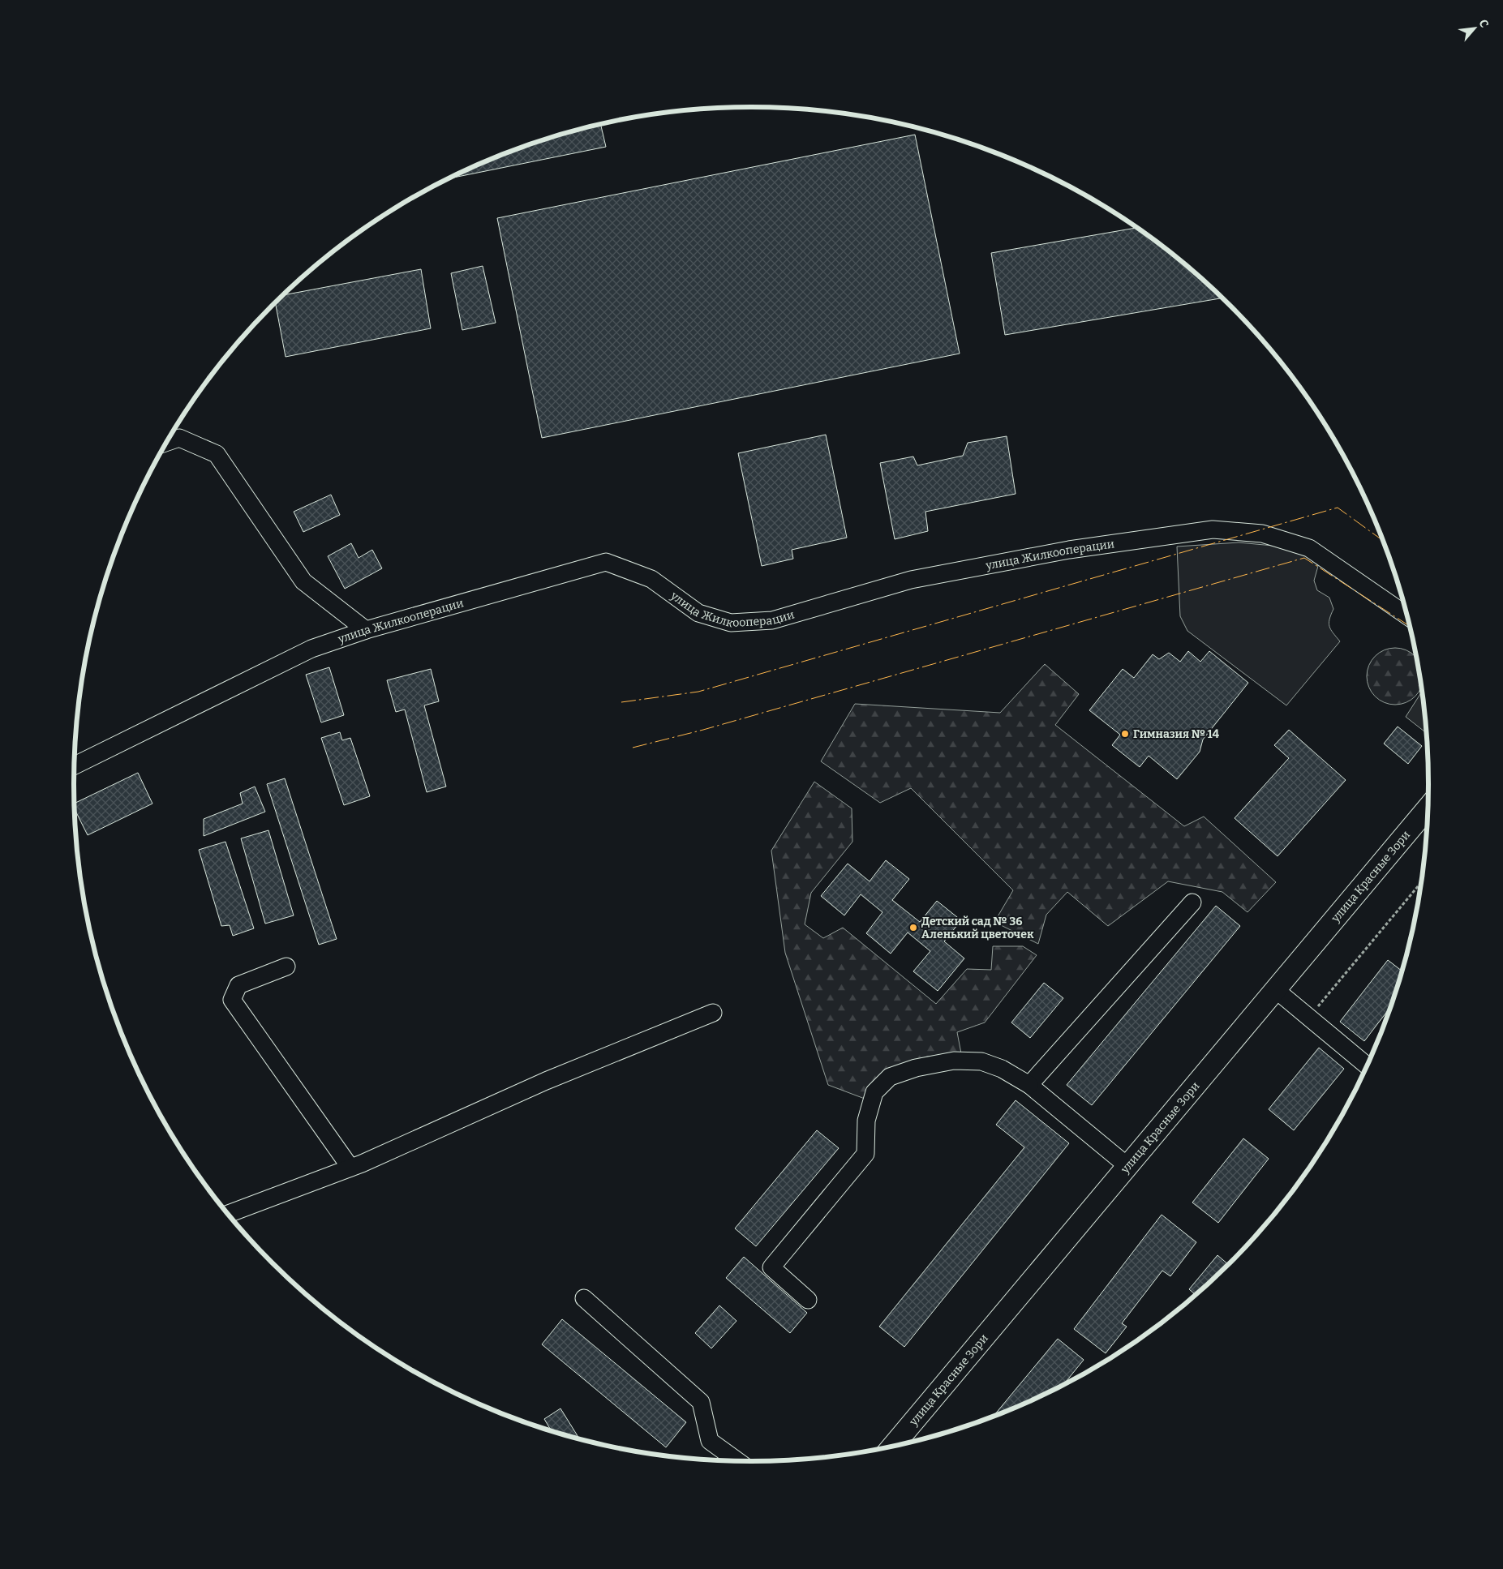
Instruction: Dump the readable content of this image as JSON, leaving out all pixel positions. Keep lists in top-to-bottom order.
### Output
{
  "streets": {
    "main road": ["улица Красные Зори"],
    "street": ["улица Жилкооперации"]
  },
  "places": ["Гимназия № 14", "Детский сад № 36 Аленький цветочек"],
  "north": "top right"
}
